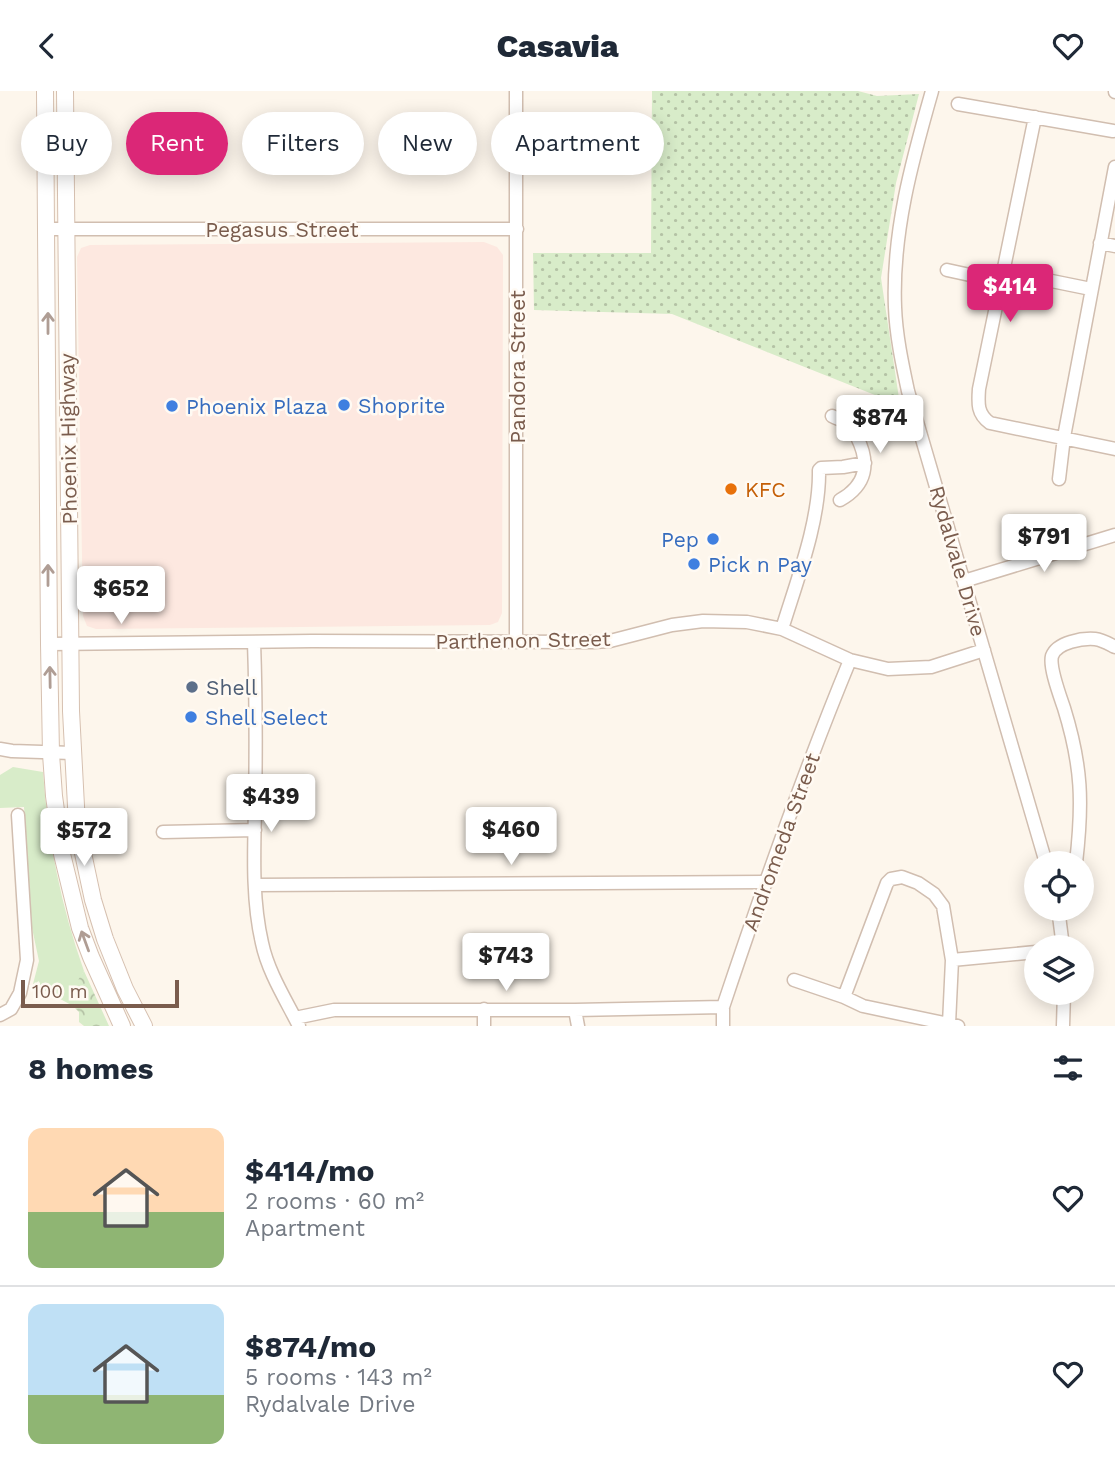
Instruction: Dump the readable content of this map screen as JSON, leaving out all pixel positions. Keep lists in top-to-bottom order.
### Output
{
  "streets": {
    "main road": ["Phoenix Highway"],
    "street": [
      "Pegasus Street",
      "Pandora Street",
      "Rydalvale Drive",
      "Parthenon Street",
      "Andromeda Street"
    ]
  },
  "crossings": [
    ["Pegasus Street", "Pandora Street"],
    ["Pegasus Street", "Phoenix Highway"],
    ["Pandora Street", "Parthenon Street"],
    ["Phoenix Highway", "Parthenon Street"],
    ["Rydalvale Drive", "Parthenon Street"],
    ["Parthenon Street", "Andromeda Street"]
  ],
  "places": [
    "Shoprite",
    "Phoenix Plaza",
    "KFC",
    "Pep",
    "Pick n Pay",
    "Shell",
    "Shell Select"
  ],
  "scale_bar": "100 m",
  "page": {
    "header": "Casavia",
    "chip": [
      "Buy",
      "Rent",
      "Filters",
      "New",
      "Apartment"
    ],
    "price": [
      "$414",
      "$874",
      "$791",
      "$652",
      "$439",
      "$460",
      "$572",
      "$743"
    ],
    "scale": "100 m",
    "heading": "8 homes",
    "list": [
      {
        "name": "$414/mo",
        "note": "2 rooms · 60 m² · Apartment"
      },
      {
        "name": "$874/mo",
        "note": "5 rooms · 143 m² · Rydalvale Drive"
      }
    ]
  }
}
